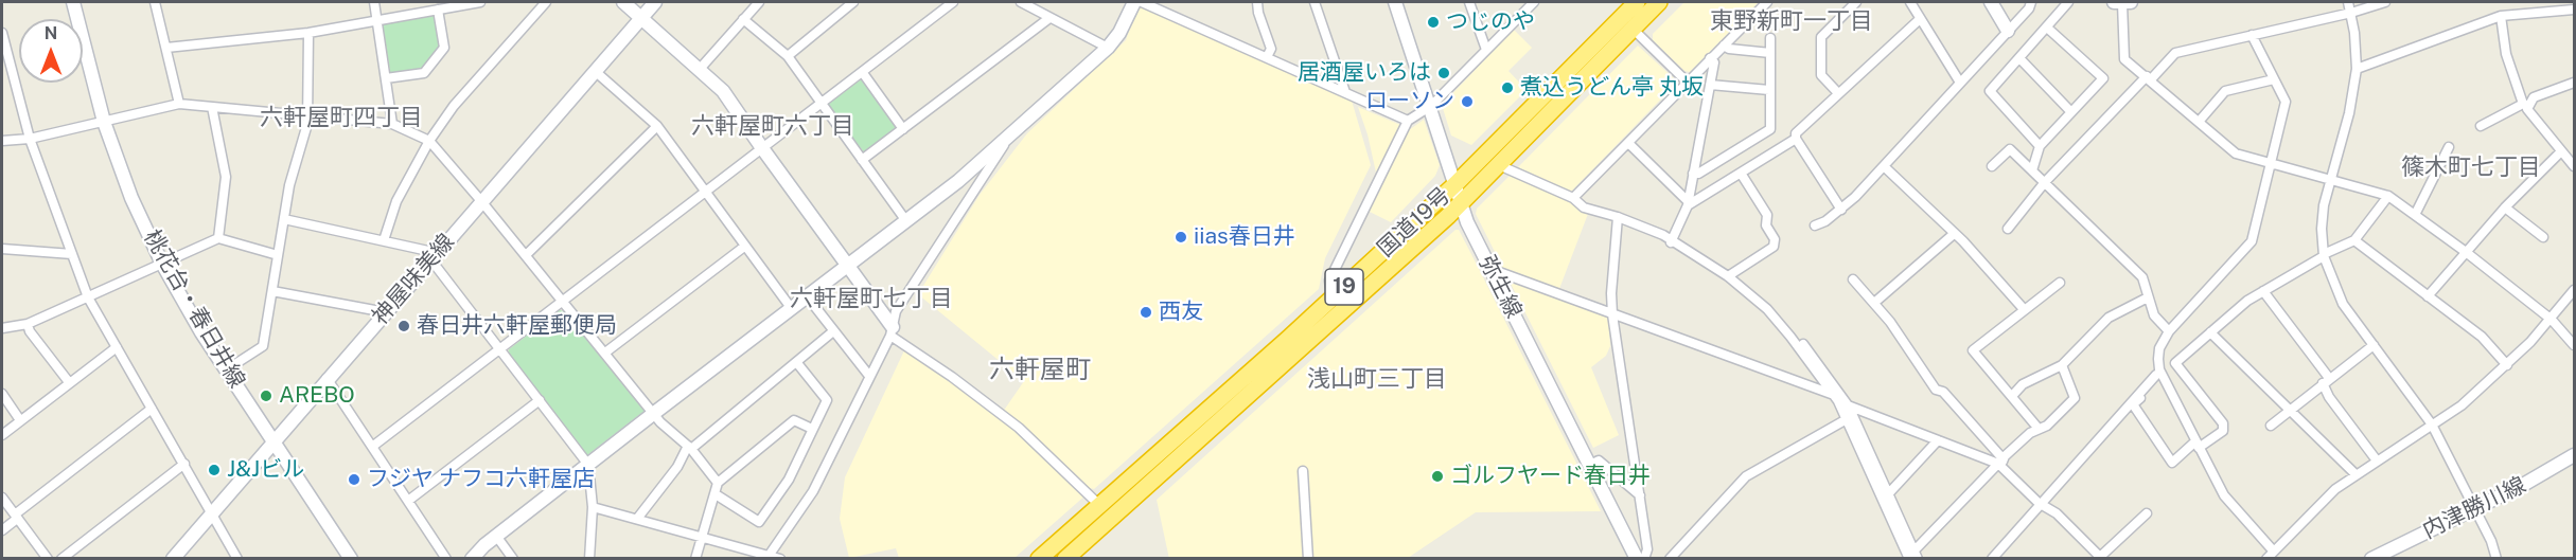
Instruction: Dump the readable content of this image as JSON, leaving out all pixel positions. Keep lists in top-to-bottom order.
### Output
{
  "streets": {
    "highway": ["国道19号", "19"],
    "street": [
      "神屋味美線",
      "弥生線",
      "桃花台・春日井線",
      "内津勝川線"
    ]
  },
  "crossings": [
    ["国道19号", "弥生線"],
    ["神屋味美線", "桃花台・春日井線"]
  ],
  "districts": [
    "東野新町一丁目",
    "六軒屋町四丁目",
    "六軒屋町六丁目",
    "篠木町七丁目",
    "六軒屋町七丁目",
    "六軒屋町",
    "浅山町三丁目"
  ],
  "places": [
    "つじのや",
    "居酒屋いろは",
    "煮込うどん亭 丸坂",
    "ローソン",
    "iias春日井",
    "西友",
    "春日井六軒屋郵便局",
    "AREBO",
    "J&Jビル",
    "ゴルフヤード春日井",
    "フジヤ ナフコ六軒屋店"
  ],
  "north": "top"
}
